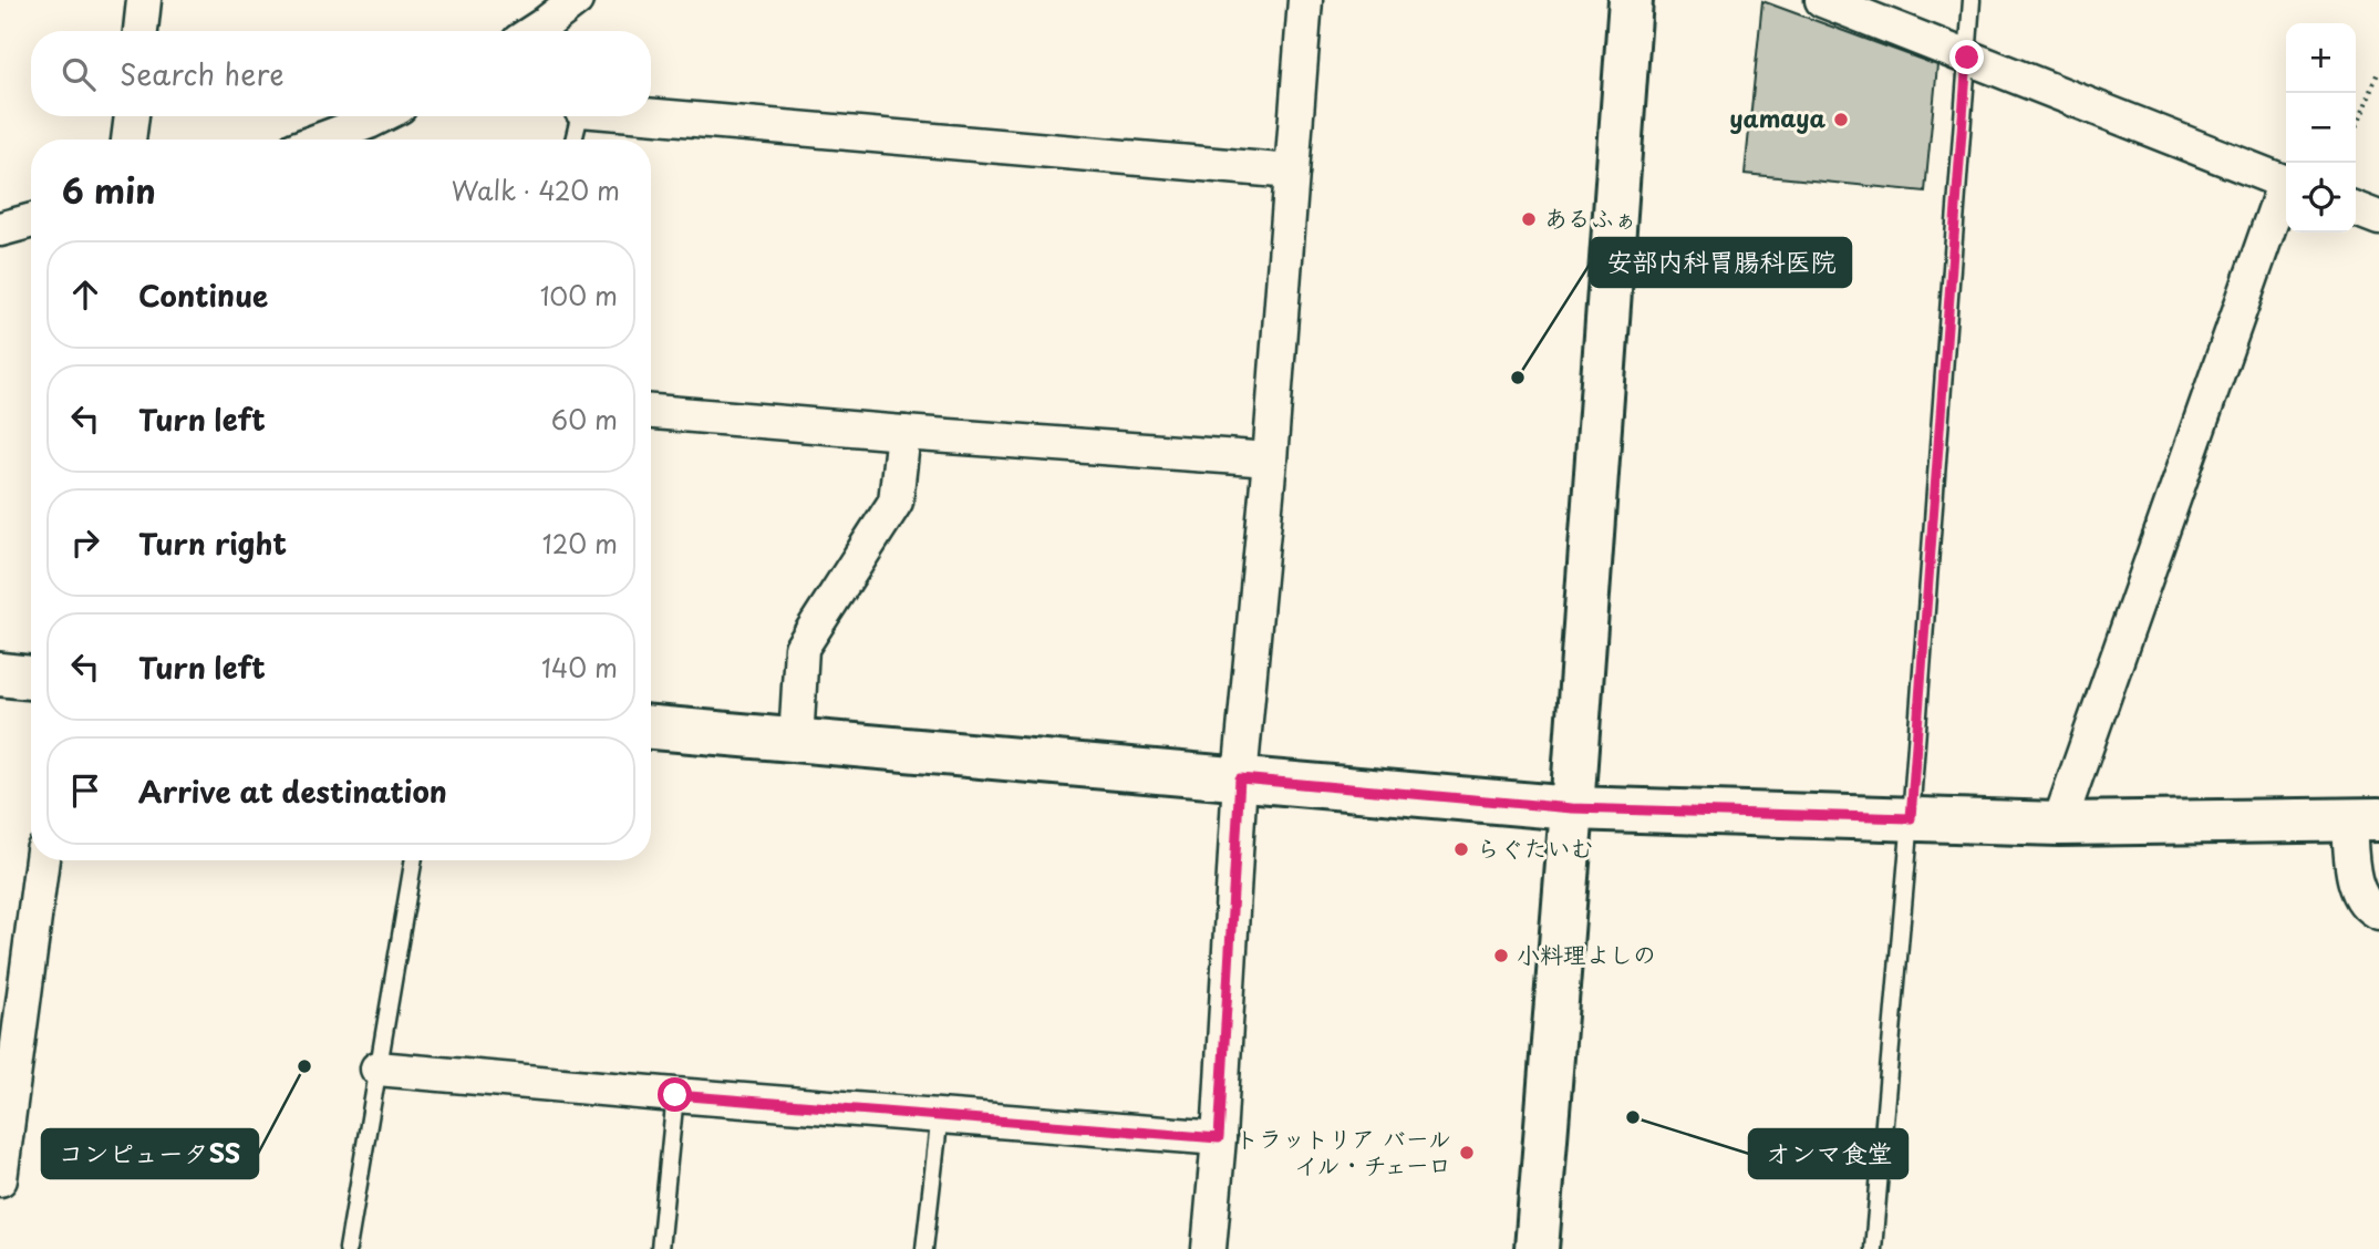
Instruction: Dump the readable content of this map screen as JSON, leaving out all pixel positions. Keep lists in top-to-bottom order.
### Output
{
  "places": [
    "yamaya",
    "あるふぁ",
    "安部内科胃腸科医院",
    "らぐたいむ",
    "小料理よしの",
    "コンピュータSS",
    "オンマ食堂",
    "トラットリア バール イル・チェーロ"
  ],
  "page": {
    "map_buttons": ["+", "−"],
    "search": "Search here",
    "heading": ["6 min", "Walk · 420 m"],
    "list": [
      ["Continue", "100 m"],
      ["Turn left", "60 m"],
      ["Turn right", "120 m"],
      ["Turn left", "140 m"],
      "Arrive at destination"
    ]
  }
}
